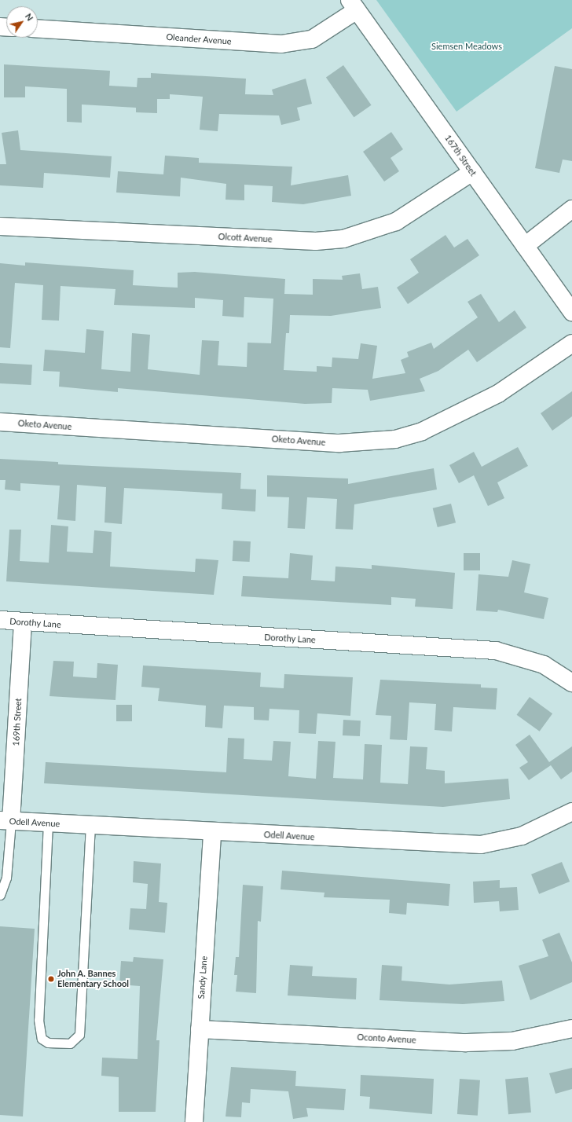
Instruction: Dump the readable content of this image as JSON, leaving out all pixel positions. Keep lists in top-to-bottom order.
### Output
{
  "streets": {
    "street": [
      "Oleander Avenue",
      "167th Street",
      "Olcott Avenue",
      "Oketo Avenue",
      "Dorothy Lane",
      "169th Street",
      "Odell Avenue",
      "Sandy Lane",
      "Oconto Avenue"
    ]
  },
  "crossings": [
    ["Oleander Avenue", "167th Street"],
    ["167th Street", "Olcott Avenue"],
    ["Dorothy Lane", "169th Street"],
    ["169th Street", "Odell Avenue"],
    ["Odell Avenue", "Sandy Lane"],
    ["Sandy Lane", "Oconto Avenue"]
  ],
  "parks": ["Siemsen Meadows"],
  "places": ["John A. Bannes Elementary School"],
  "north": "top right"
}
